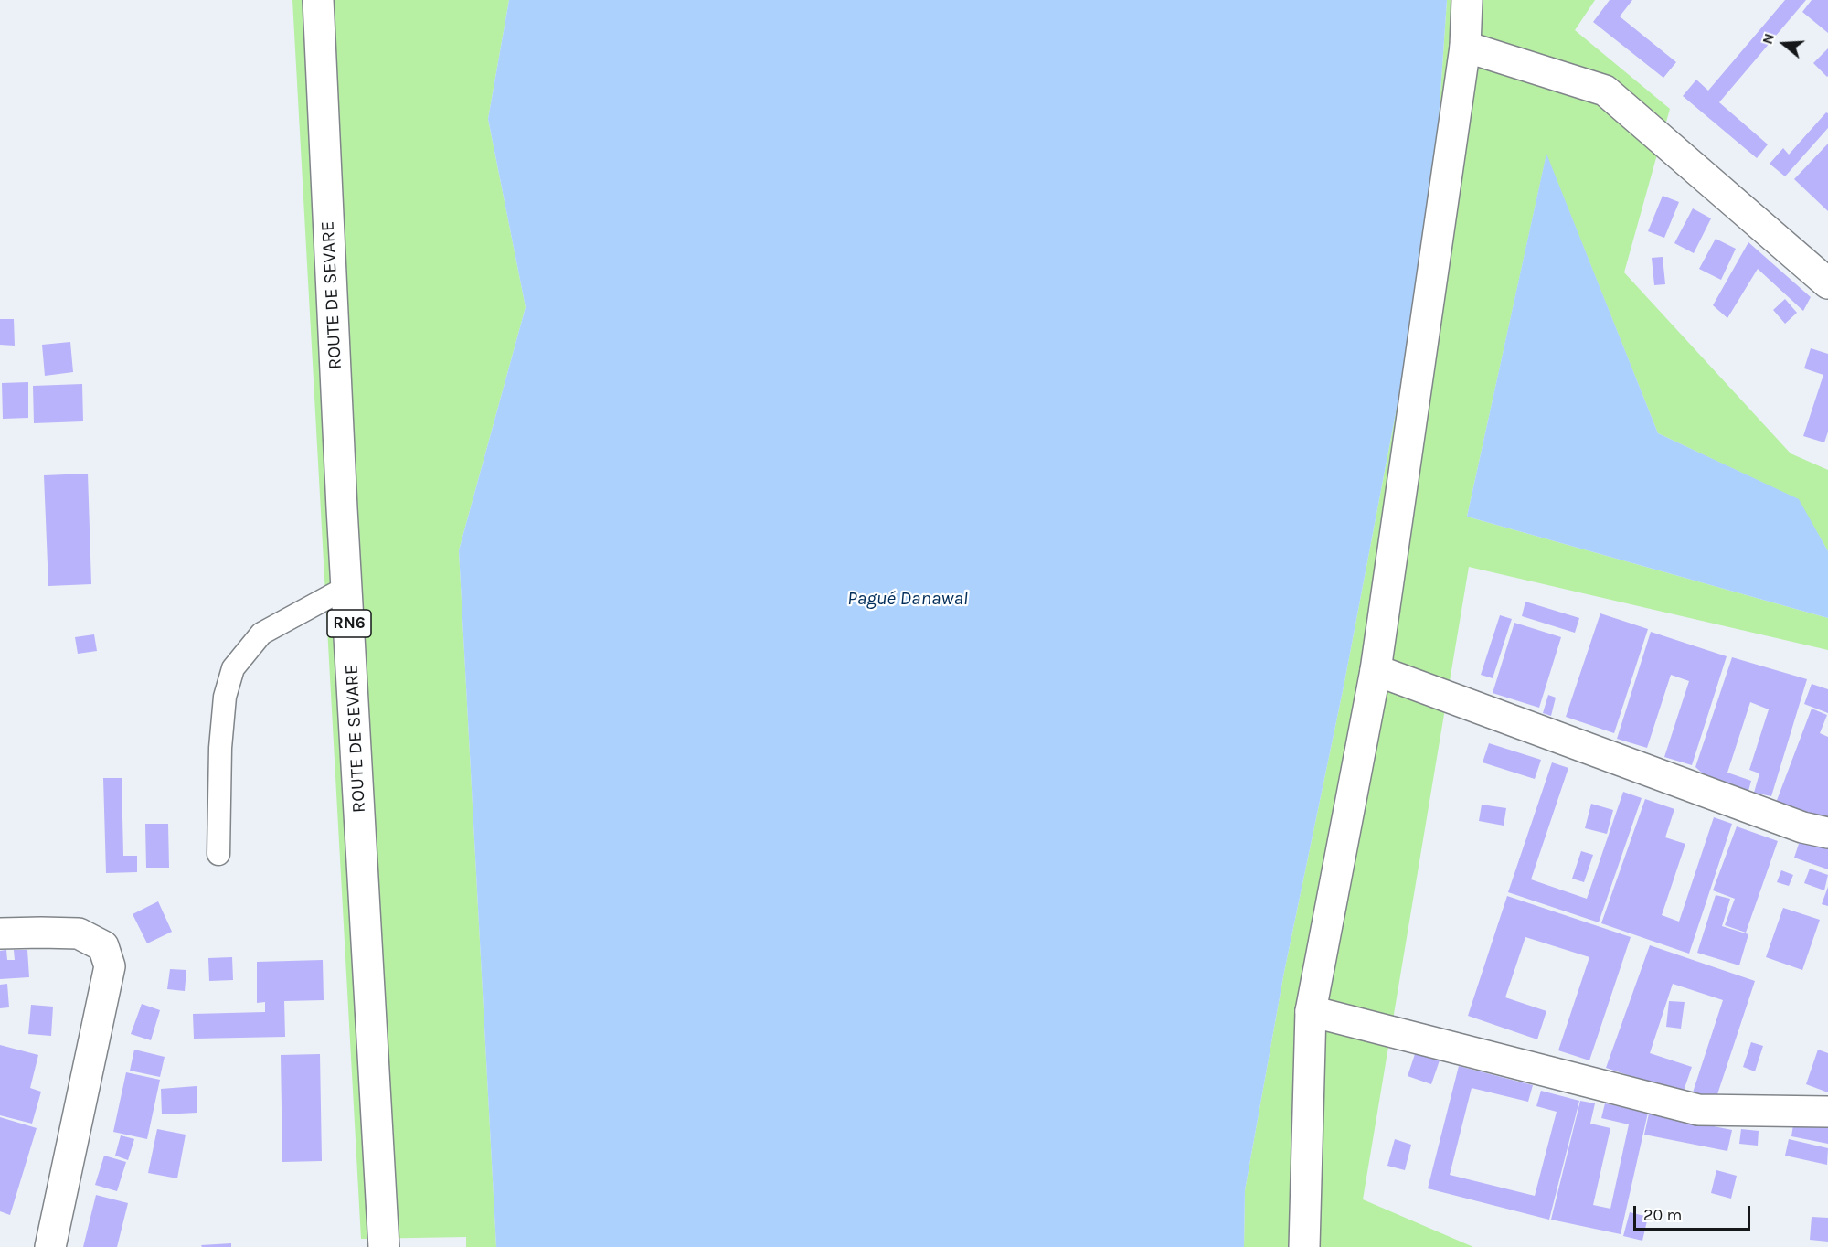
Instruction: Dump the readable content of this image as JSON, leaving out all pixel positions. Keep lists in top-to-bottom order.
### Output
{
  "streets": {
    "street": ["ROUTE DE SEVARE", "RN6"]
  },
  "water": ["Pagué Danawal"],
  "scale_bar": "20 m",
  "north": "left"
}
